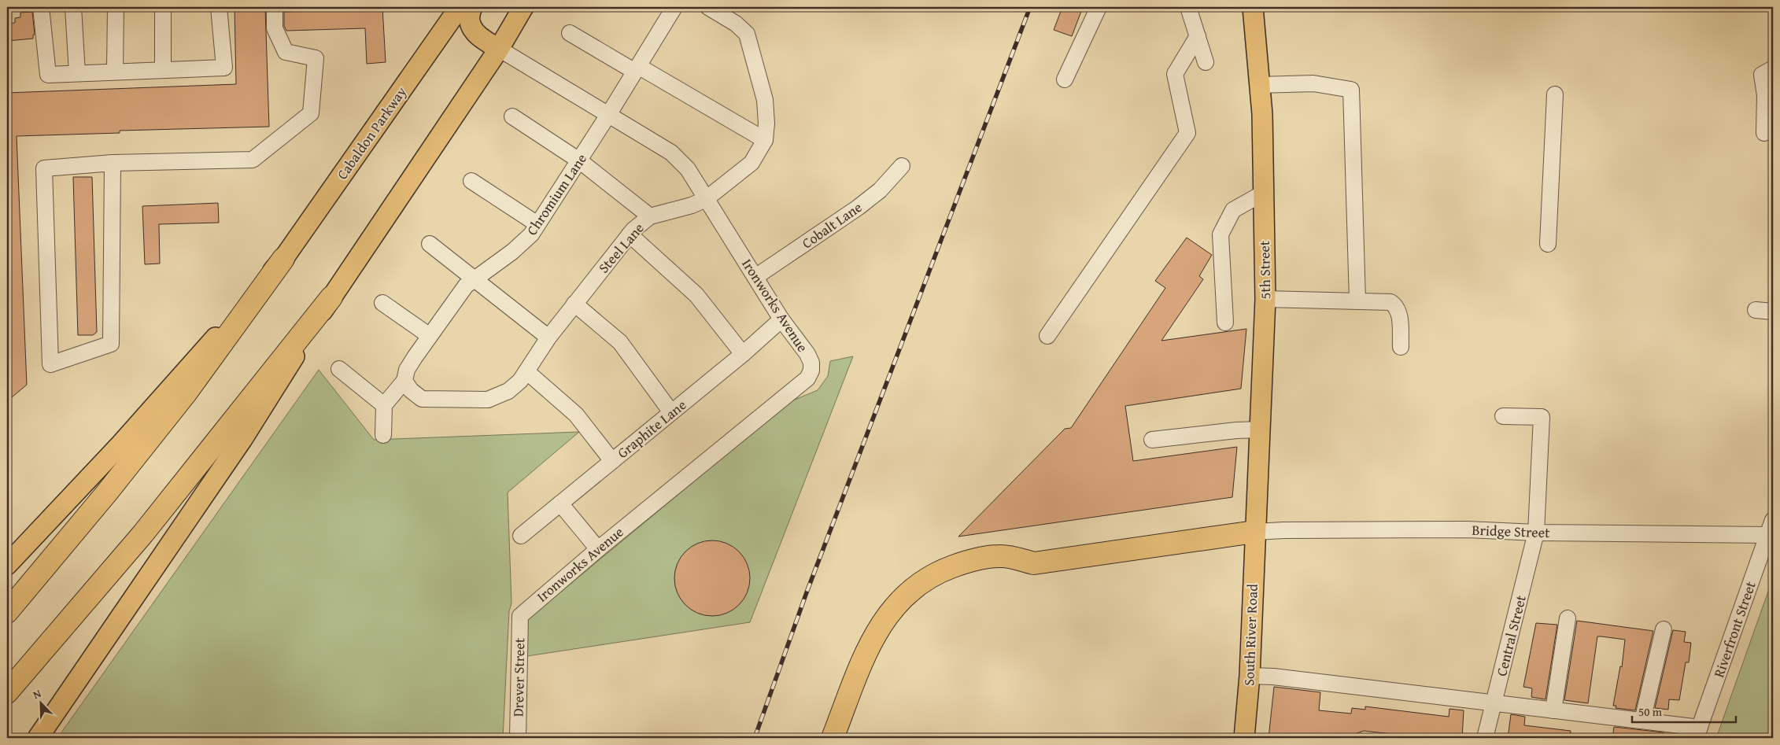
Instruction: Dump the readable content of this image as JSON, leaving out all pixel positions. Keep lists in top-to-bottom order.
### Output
{
  "streets": {
    "main road": ["Cabaldon Parkway", "5th Street", "South River Road"],
    "street": [
      "Chromium Lane",
      "Cobalt Lane",
      "Steel Lane",
      "Ironworks Avenue",
      "Graphite Lane",
      "Bridge Street",
      "Riverfront Street",
      "Central Street",
      "Drever Street"
    ]
  },
  "crossings": [
    ["Chromium Lane", "Steel Lane"],
    ["Chromium Lane", "Ironworks Avenue"],
    ["Cobalt Lane", "Ironworks Avenue"],
    ["Steel Lane", "Ironworks Avenue"],
    ["5th Street", "Bridge Street"],
    ["5th Street", "South River Road"],
    ["Ironworks Avenue", "Graphite Lane"],
    ["Ironworks Avenue", "Drever Street"],
    ["Bridge Street", "Riverfront Street"],
    ["Bridge Street", "South River Road"],
    ["Bridge Street", "Central Street"]
  ],
  "scale_bar": "50 m",
  "north": "top left"
}
